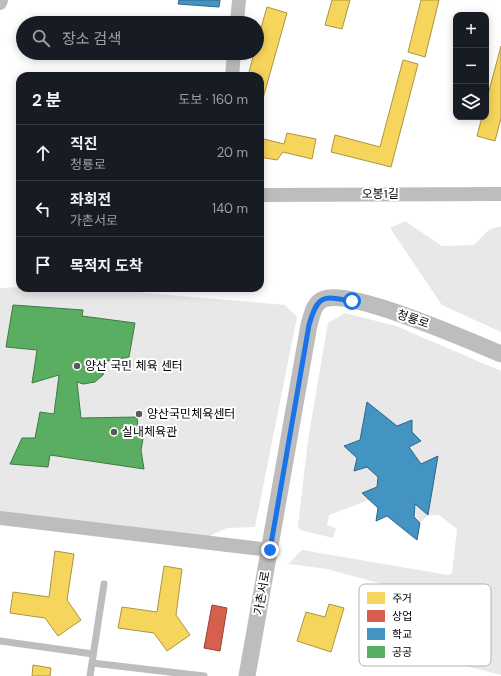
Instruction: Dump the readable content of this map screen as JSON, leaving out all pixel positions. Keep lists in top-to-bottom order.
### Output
{
  "streets": {
    "street": ["오봉1길", "청룡로", "가촌서로"]
  },
  "crossings": [
    ["청룡로", "가촌서로"]
  ],
  "places": ["양산 국민 체육 센터", "양산국민체육센터", "실내체육관"],
  "legend": [
    "주거",
    "상업",
    "학교",
    "공공"
  ],
  "page": {
    "map_buttons": ["+", "−"],
    "search": "장소 검색",
    "heading": ["2 분", "도보 · 160 m"],
    "list": [
      ["직진", "청룡로", "20 m"],
      ["좌회전", "가촌서로", "140 m"],
      "목적지 도착"
    ]
  }
}
